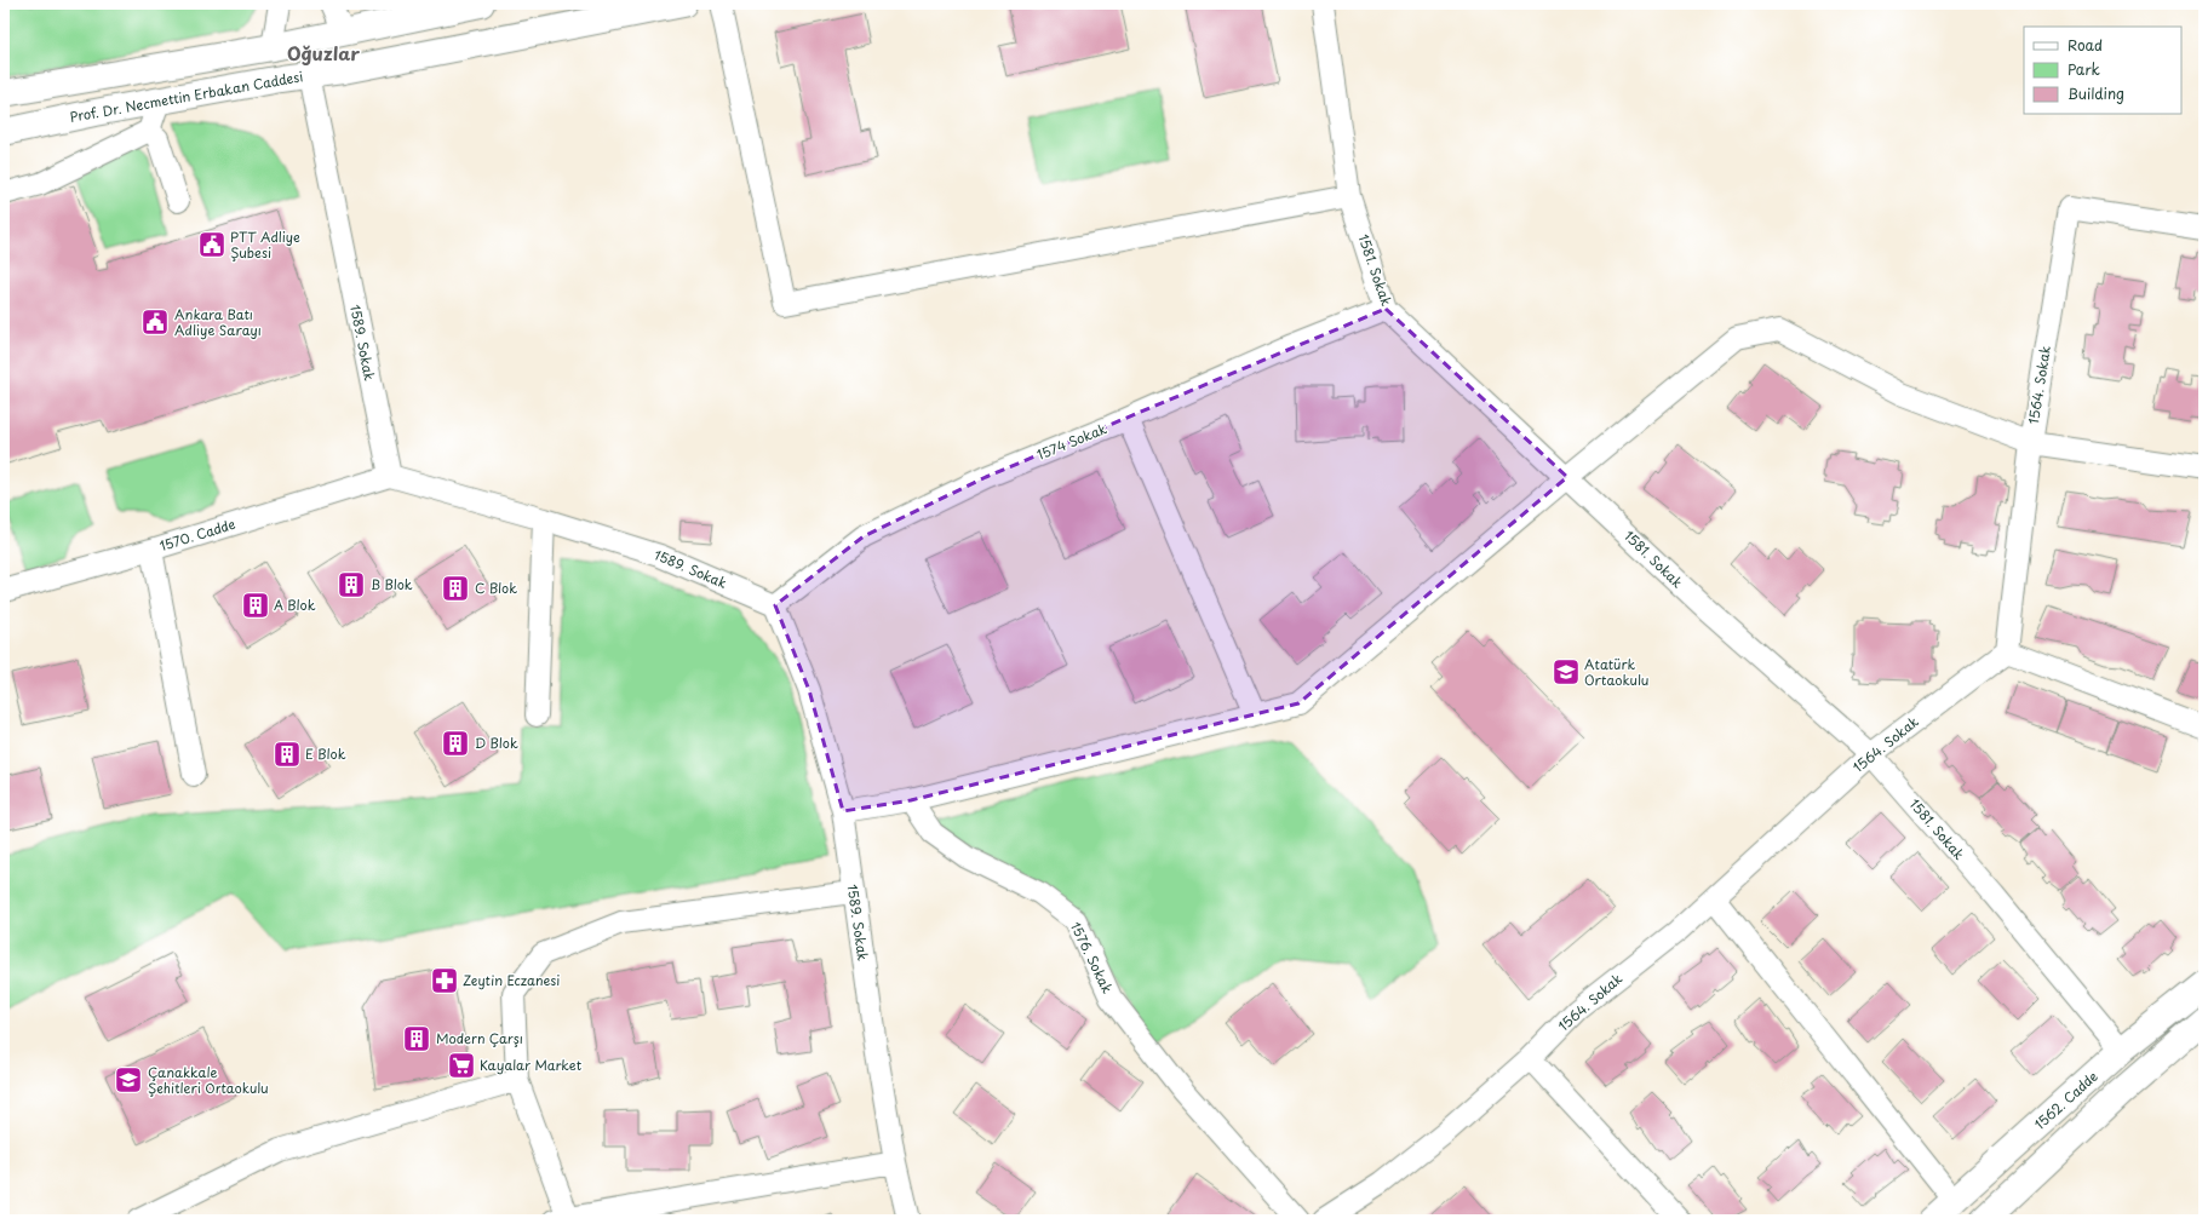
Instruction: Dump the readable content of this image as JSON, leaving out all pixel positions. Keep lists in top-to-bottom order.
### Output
{
  "streets": {
    "main road": ["Prof. Dr. Necmettin Erbakan Caddesi", "1562. Cadde"],
    "street": [
      "1581. Sokak",
      "1589. Sokak",
      "1564. Sokak",
      "1574 Sokak",
      "1570. Cadde",
      "1576. Sokak"
    ]
  },
  "crossings": [
    ["Prof. Dr. Necmettin Erbakan Caddesi", "1589. Sokak"],
    ["1581. Sokak", "1564. Sokak"],
    ["1581. Sokak", "1574 Sokak"],
    ["1581. Sokak", "1562. Cadde"],
    ["1589. Sokak", "1574 Sokak"],
    ["1589. Sokak", "1570. Cadde"]
  ],
  "districts": ["Oğuzlar"],
  "places": {
    "public building": ["PTT Adliye Şubesi", "Ankara Batı Adliye Sarayı"],
    "building": [
      "B Blok",
      "C Blok",
      "A Blok",
      "D Blok",
      "E Blok",
      "Modern Çarşı"
    ],
    "school or university": ["Atatürk Ortaokulu", "Çanakkale Şehitleri Ortaokulu"],
    "pharmacy": ["Zeytin Eczanesi"],
    "supermarket": ["Kayalar Market"]
  },
  "legend": ["Road", "Park", "Building"]
}
